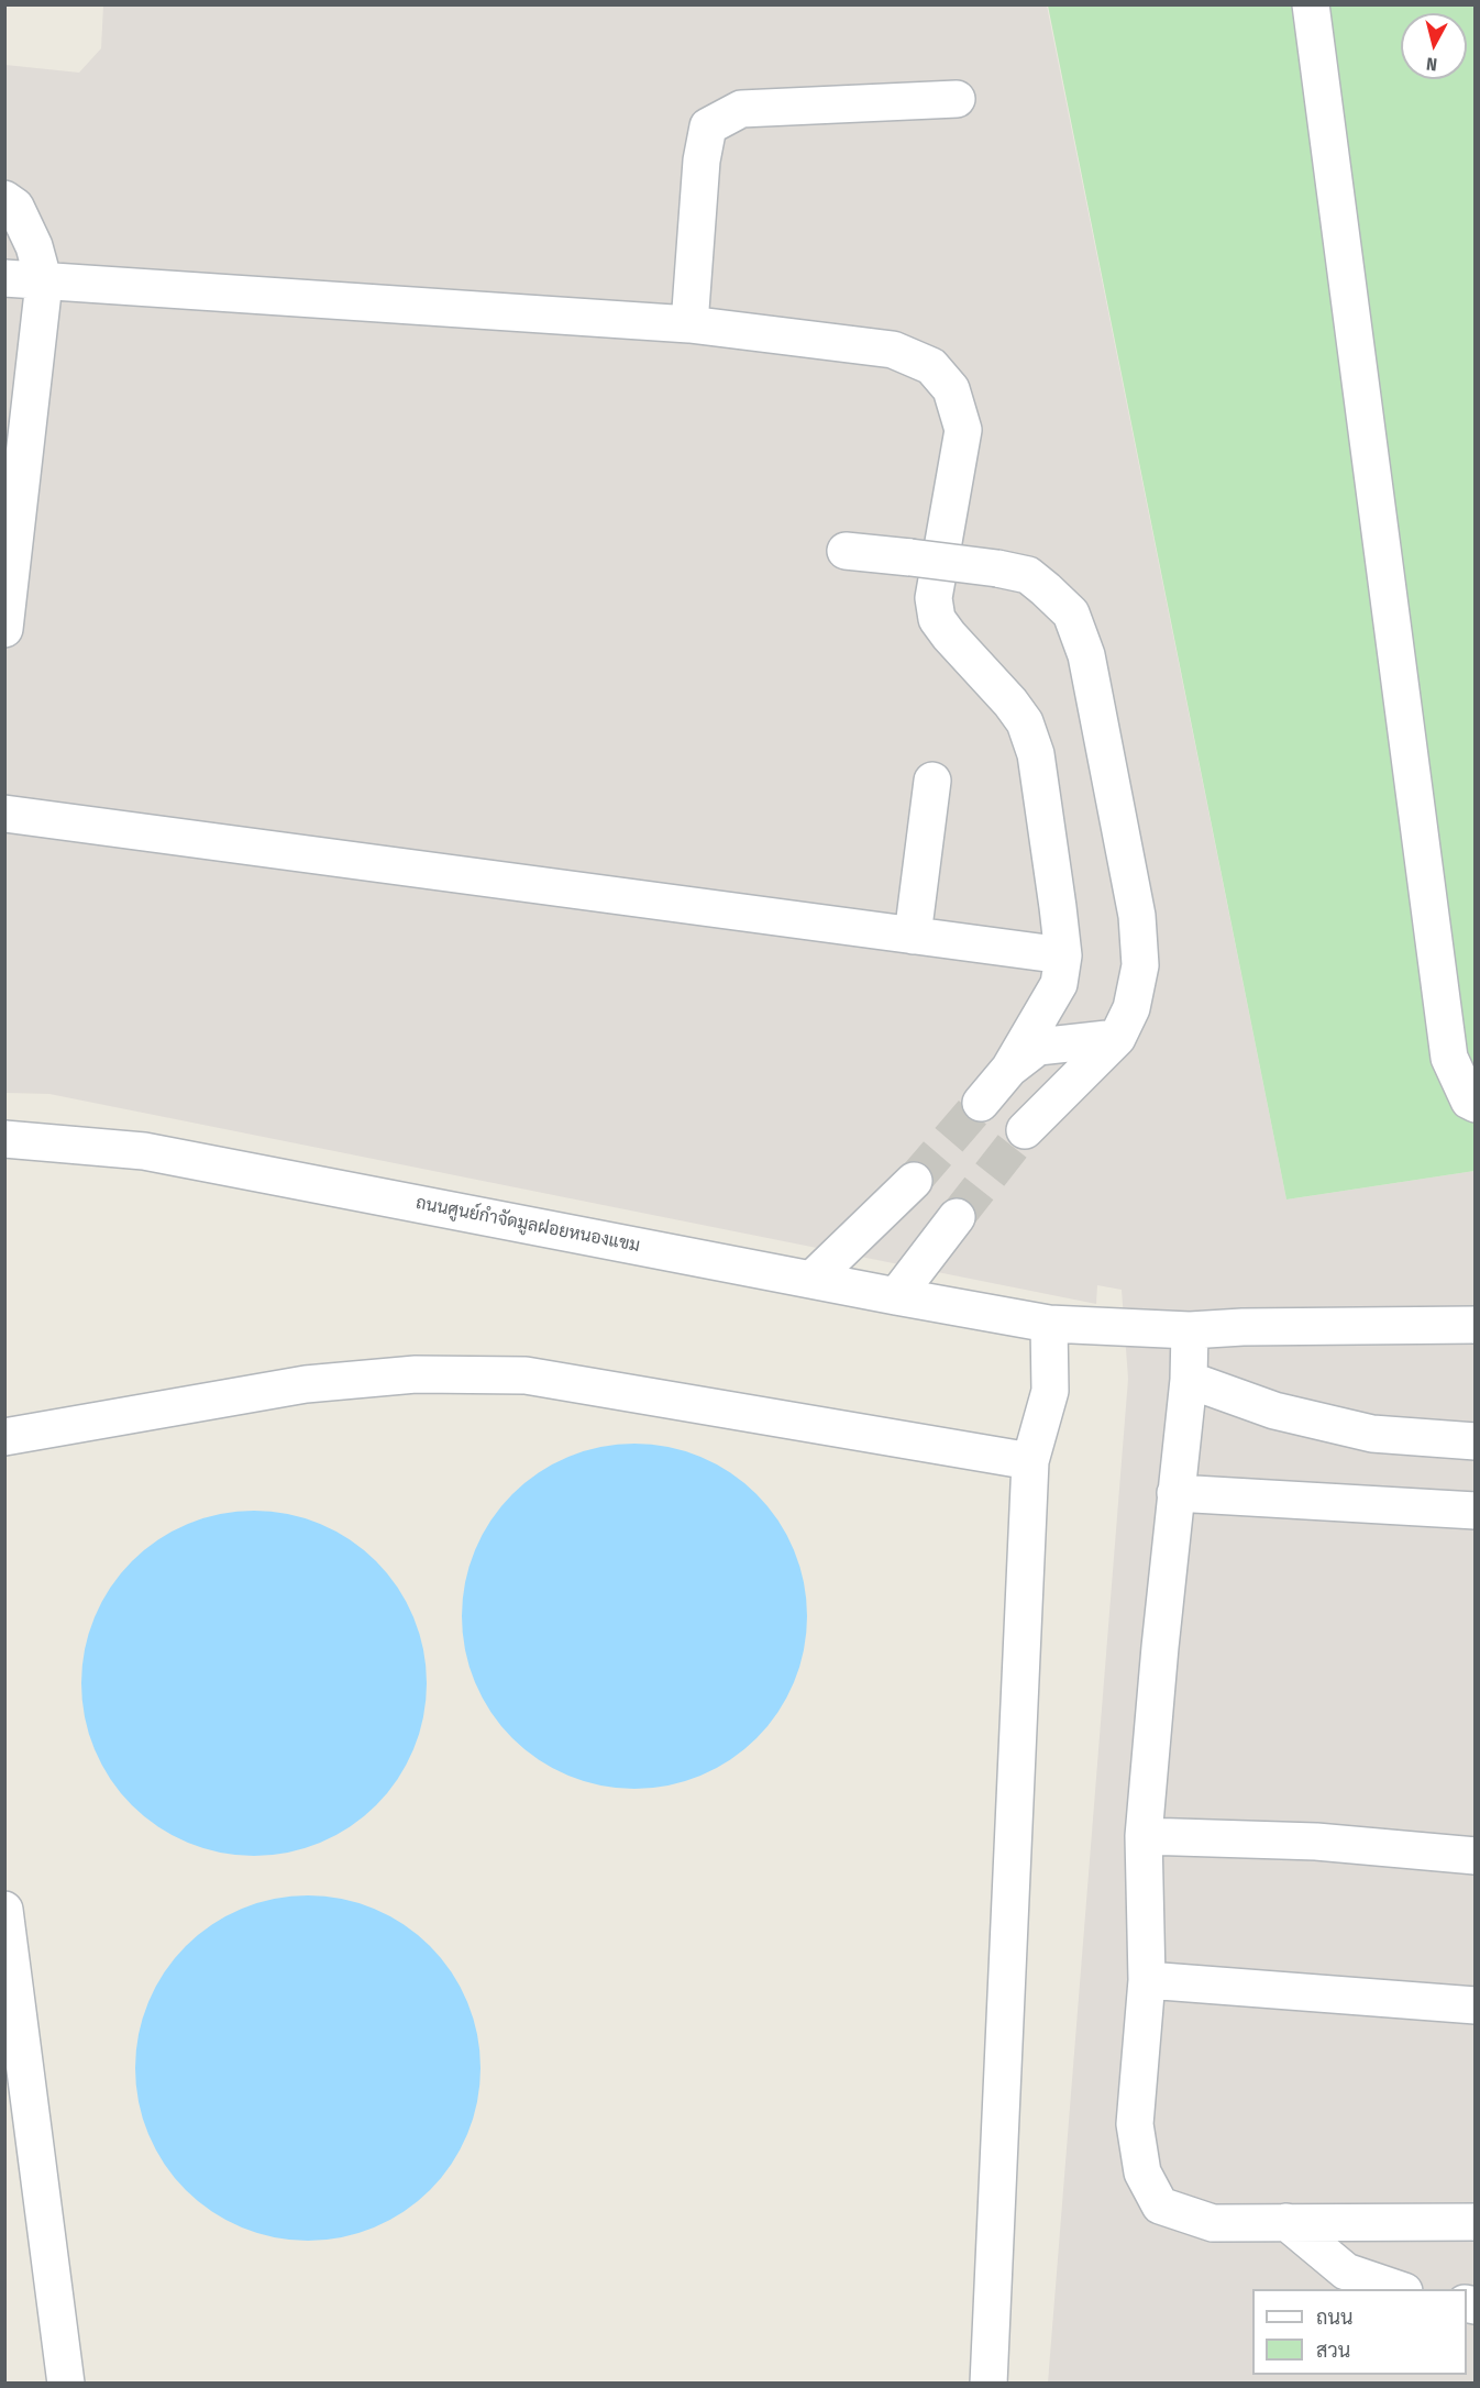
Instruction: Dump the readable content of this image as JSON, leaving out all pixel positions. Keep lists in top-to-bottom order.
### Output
{
  "streets": {
    "street": ["ถนนศูนย์กำจัดมูลฝอยหนองแขม"]
  },
  "legend": ["ถนน", "สวน"],
  "north": "bottom"
}
